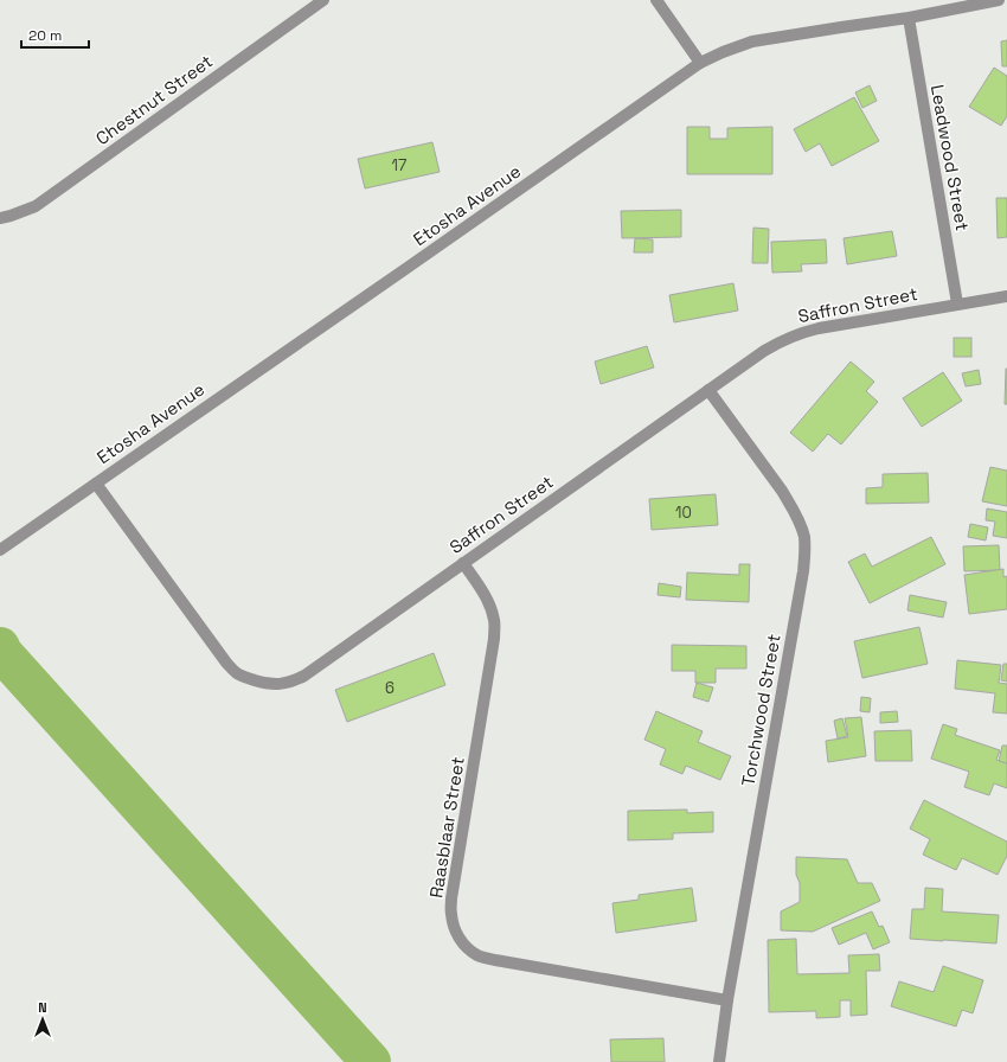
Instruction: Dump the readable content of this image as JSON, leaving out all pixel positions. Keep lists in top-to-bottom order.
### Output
{
  "streets": {
    "street": [
      "Chestnut Street",
      "Leadwood Street",
      "Etosha Avenue",
      "Saffron Street",
      "Torchwood Street",
      "Raasblaar Street"
    ]
  },
  "crossings": [
    ["Leadwood Street", "Etosha Avenue"],
    ["Leadwood Street", "Saffron Street"],
    ["Etosha Avenue", "Saffron Street"],
    ["Saffron Street", "Torchwood Street"],
    ["Saffron Street", "Raasblaar Street"],
    ["Torchwood Street", "Raasblaar Street"]
  ],
  "house_numbers": ["17", "10", "6"],
  "scale_bar": "20 m",
  "north": "top"
}
